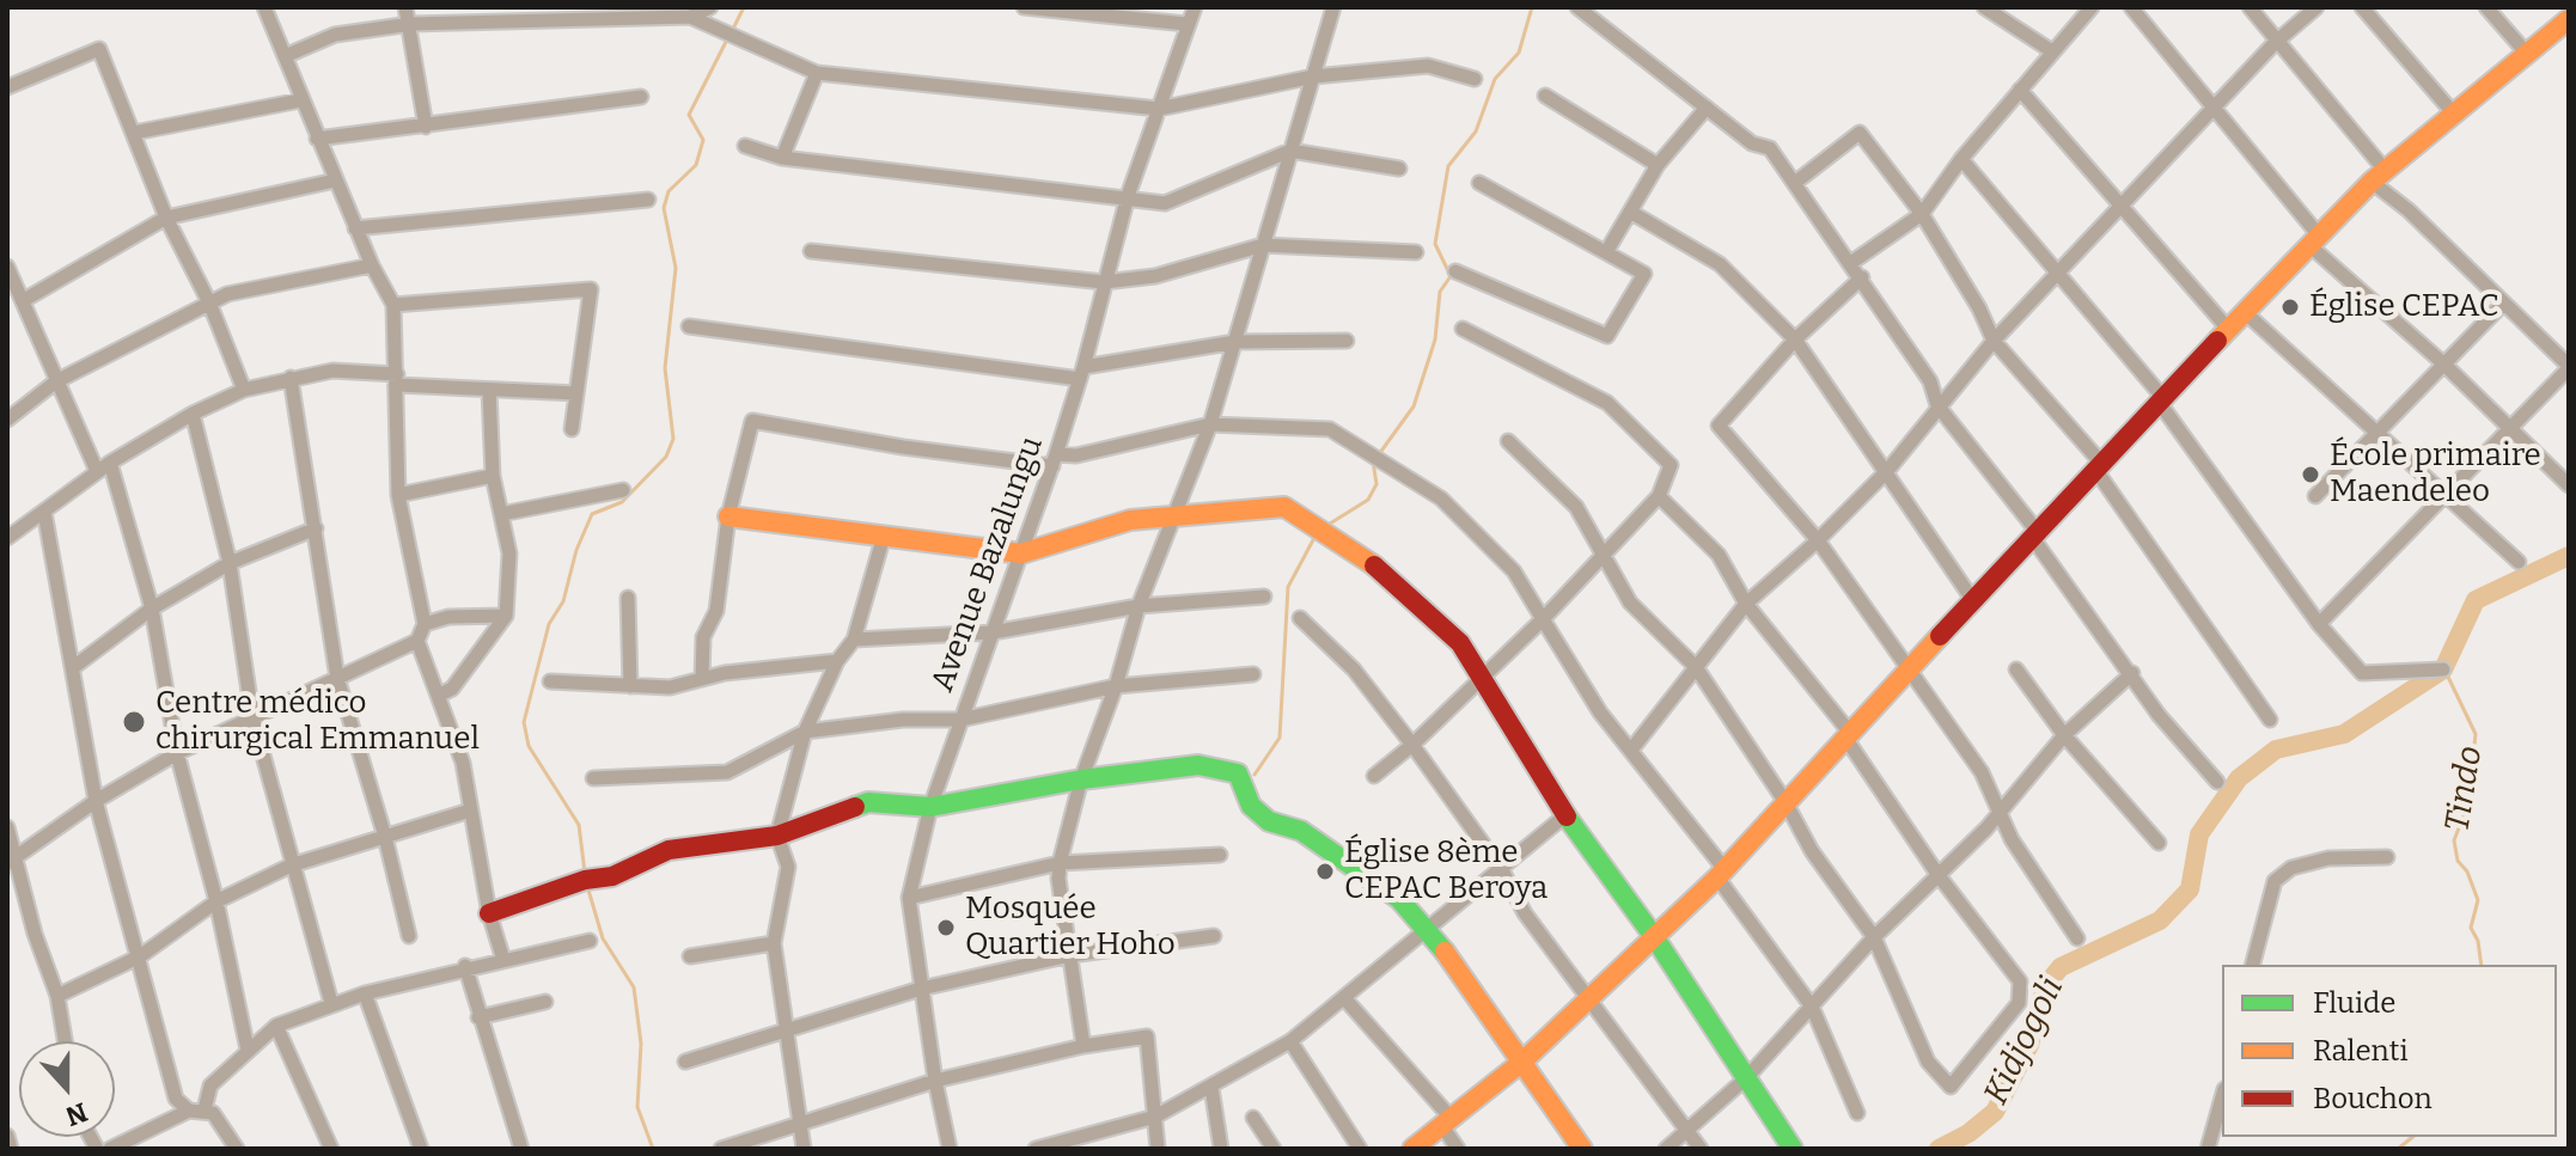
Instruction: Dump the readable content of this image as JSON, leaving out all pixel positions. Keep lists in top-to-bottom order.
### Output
{
  "streets": {
    "street": ["Avenue Bazalungu"]
  },
  "water": ["Tindo", "Kidjogoli"],
  "places": [
    "Église CEPAC",
    "École primaire Maendeleo",
    "Centre médico chirurgical Emmanuel",
    "Église 8ème CEPAC Beroya",
    "Mosquée Quartier Hoho"
  ],
  "legend": ["Fluide", "Ralenti", "Bouchon"],
  "north": "bottom"
}
